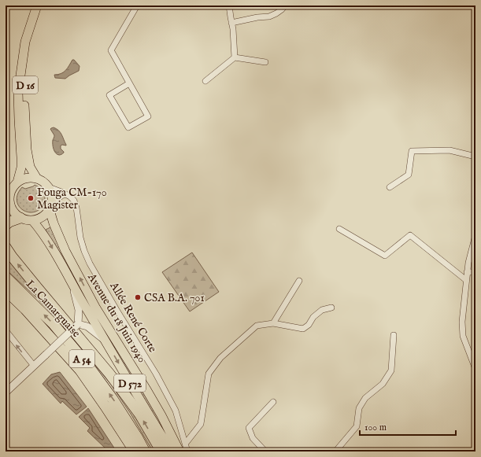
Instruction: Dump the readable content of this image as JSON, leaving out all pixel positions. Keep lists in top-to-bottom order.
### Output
{
  "streets": {
    "highway": ["La Camarguaise", "A 54"],
    "main road": ["D 16", "Avenue du 18 Juin 1940", "D 572"],
    "street": ["Allée René Corte"]
  },
  "crossings": [
    ["D 16", "Avenue du 18 Juin 1940"]
  ],
  "places": ["Fouga CM-170 Magister", "CSA B.A. 701"],
  "scale_bar": "100 m"
}
